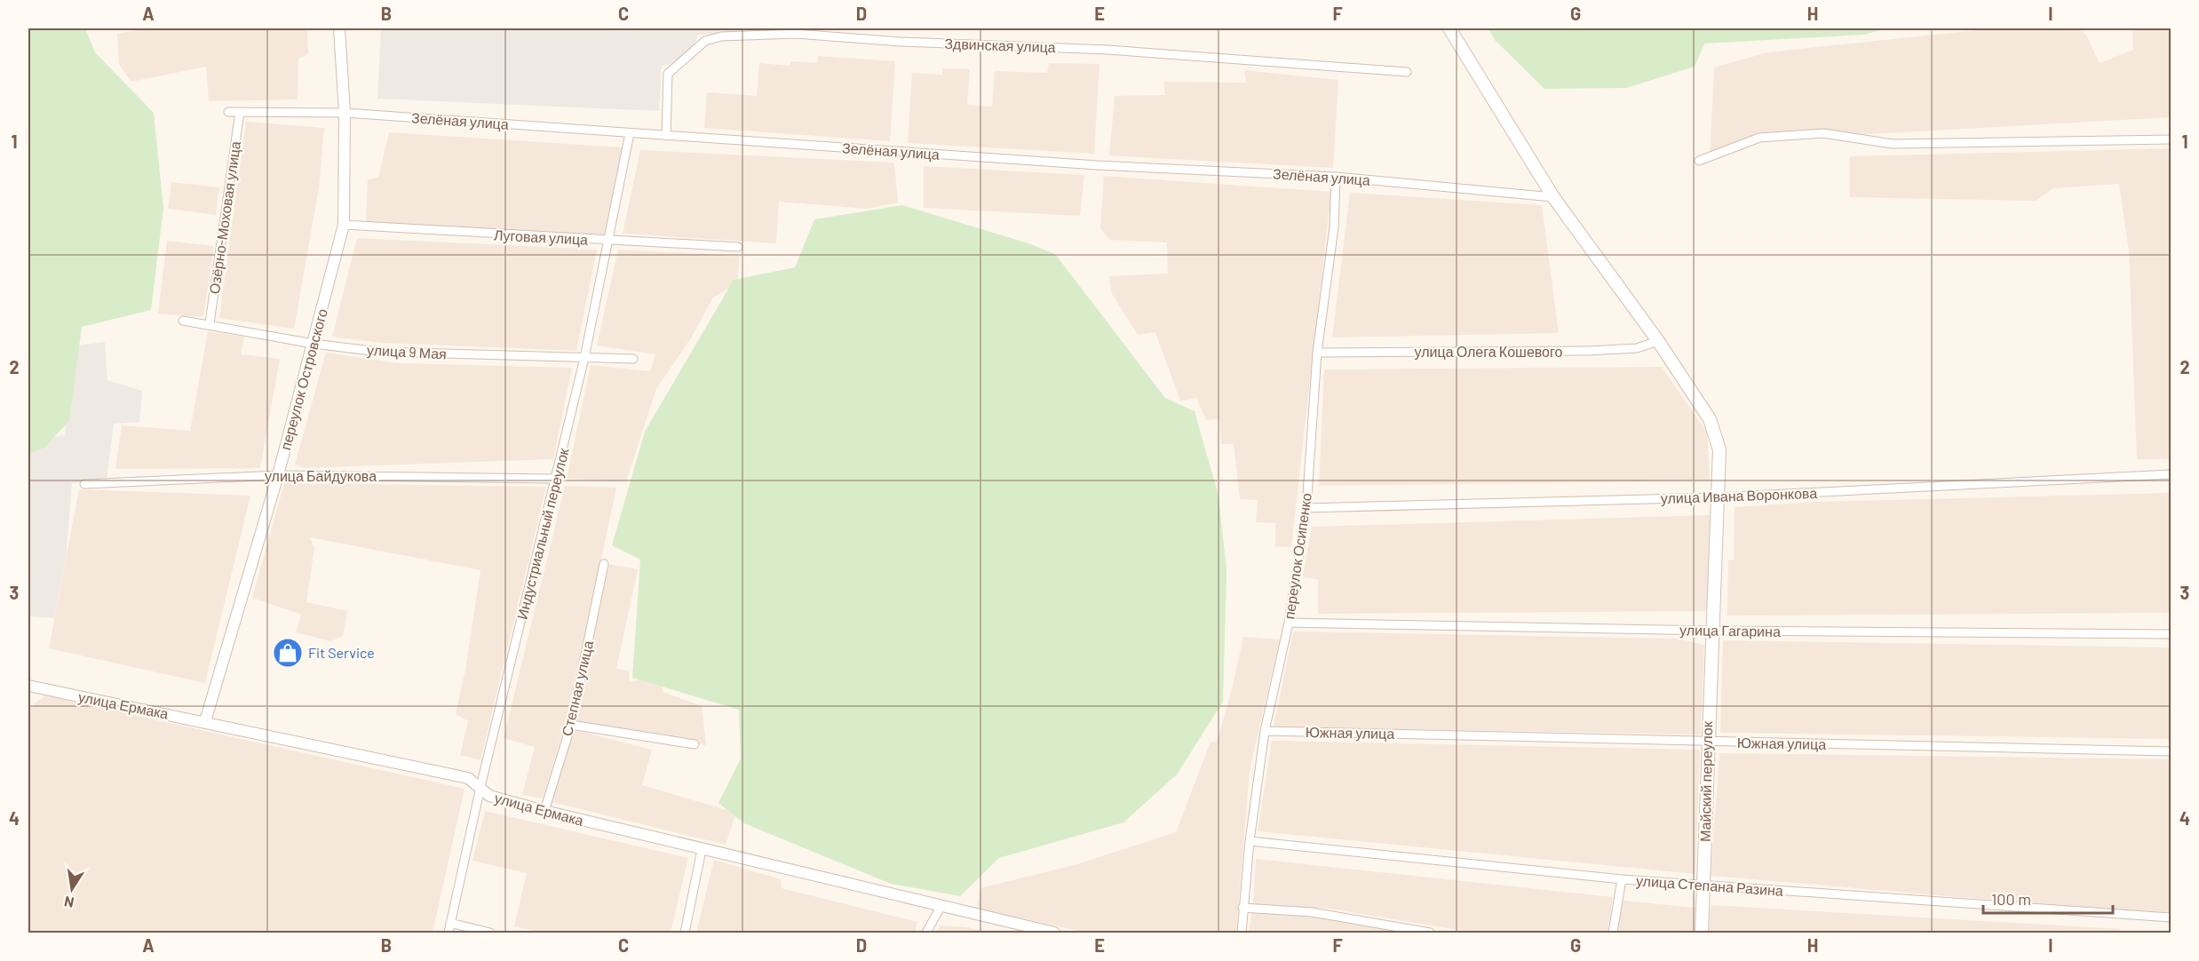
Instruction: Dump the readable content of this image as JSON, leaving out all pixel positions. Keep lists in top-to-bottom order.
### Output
{
  "streets": {
    "main road": ["Майский переулок"],
    "street": [
      "Здвинская улица",
      "Зелёная улица",
      "Озёрно-Моховая улица",
      "Луговая улица",
      "улица 9 Мая",
      "улица Олега Кошевого",
      "переулок Островского",
      "улица Байдукова",
      "улица Ивана Воронкова",
      "Индустриальный переулок",
      "переулок Осипенко",
      "улица Гагарина",
      "Степная улица",
      "улица Ермака",
      "Южная улица",
      "улица Степана Разина"
    ]
  },
  "crossings": [
    ["Здвинская улица", "Зелёная улица"],
    ["Зелёная улица", "Озёрно-Моховая улица"],
    ["Зелёная улица", "переулок Островского"],
    ["Зелёная улица", "Индустриальный переулок"],
    ["Зелёная улица", "переулок Осипенко"],
    ["Зелёная улица", "Майский переулок"],
    ["Озёрно-Моховая улица", "улица 9 Мая"],
    ["Луговая улица", "переулок Островского"],
    ["Луговая улица", "Индустриальный переулок"],
    ["улица 9 Мая", "переулок Островского"],
    ["улица 9 Мая", "Индустриальный переулок"],
    ["улица Олега Кошевого", "переулок Осипенко"],
    ["улица Олега Кошевого", "Майский переулок"],
    ["переулок Островского", "улица Байдукова"],
    ["переулок Островского", "улица Ермака"],
    ["улица Байдукова", "Индустриальный переулок"],
    ["улица Ивана Воронкова", "переулок Осипенко"],
    ["улица Ивана Воронкова", "Майский переулок"],
    ["Индустриальный переулок", "улица Ермака"],
    ["переулок Осипенко", "улица Гагарина"],
    ["переулок Осипенко", "Южная улица"],
    ["переулок Осипенко", "улица Степана Разина"],
    ["улица Гагарина", "Майский переулок"],
    ["Степная улица", "улица Ермака"],
    ["Южная улица", "Майский переулок"],
    ["Майский переулок", "улица Степана Разина"]
  ],
  "places": {
    "shop": ["Fit Service"]
  },
  "scale_bar": "100 m",
  "north": "bottom",
  "grid": {
    "columns": [
      "A",
      "B",
      "C",
      "D",
      "E",
      "F",
      "G",
      "H",
      "I"
    ],
    "rows": [
      "1",
      "2",
      "3",
      "4"
    ]
  }
}
